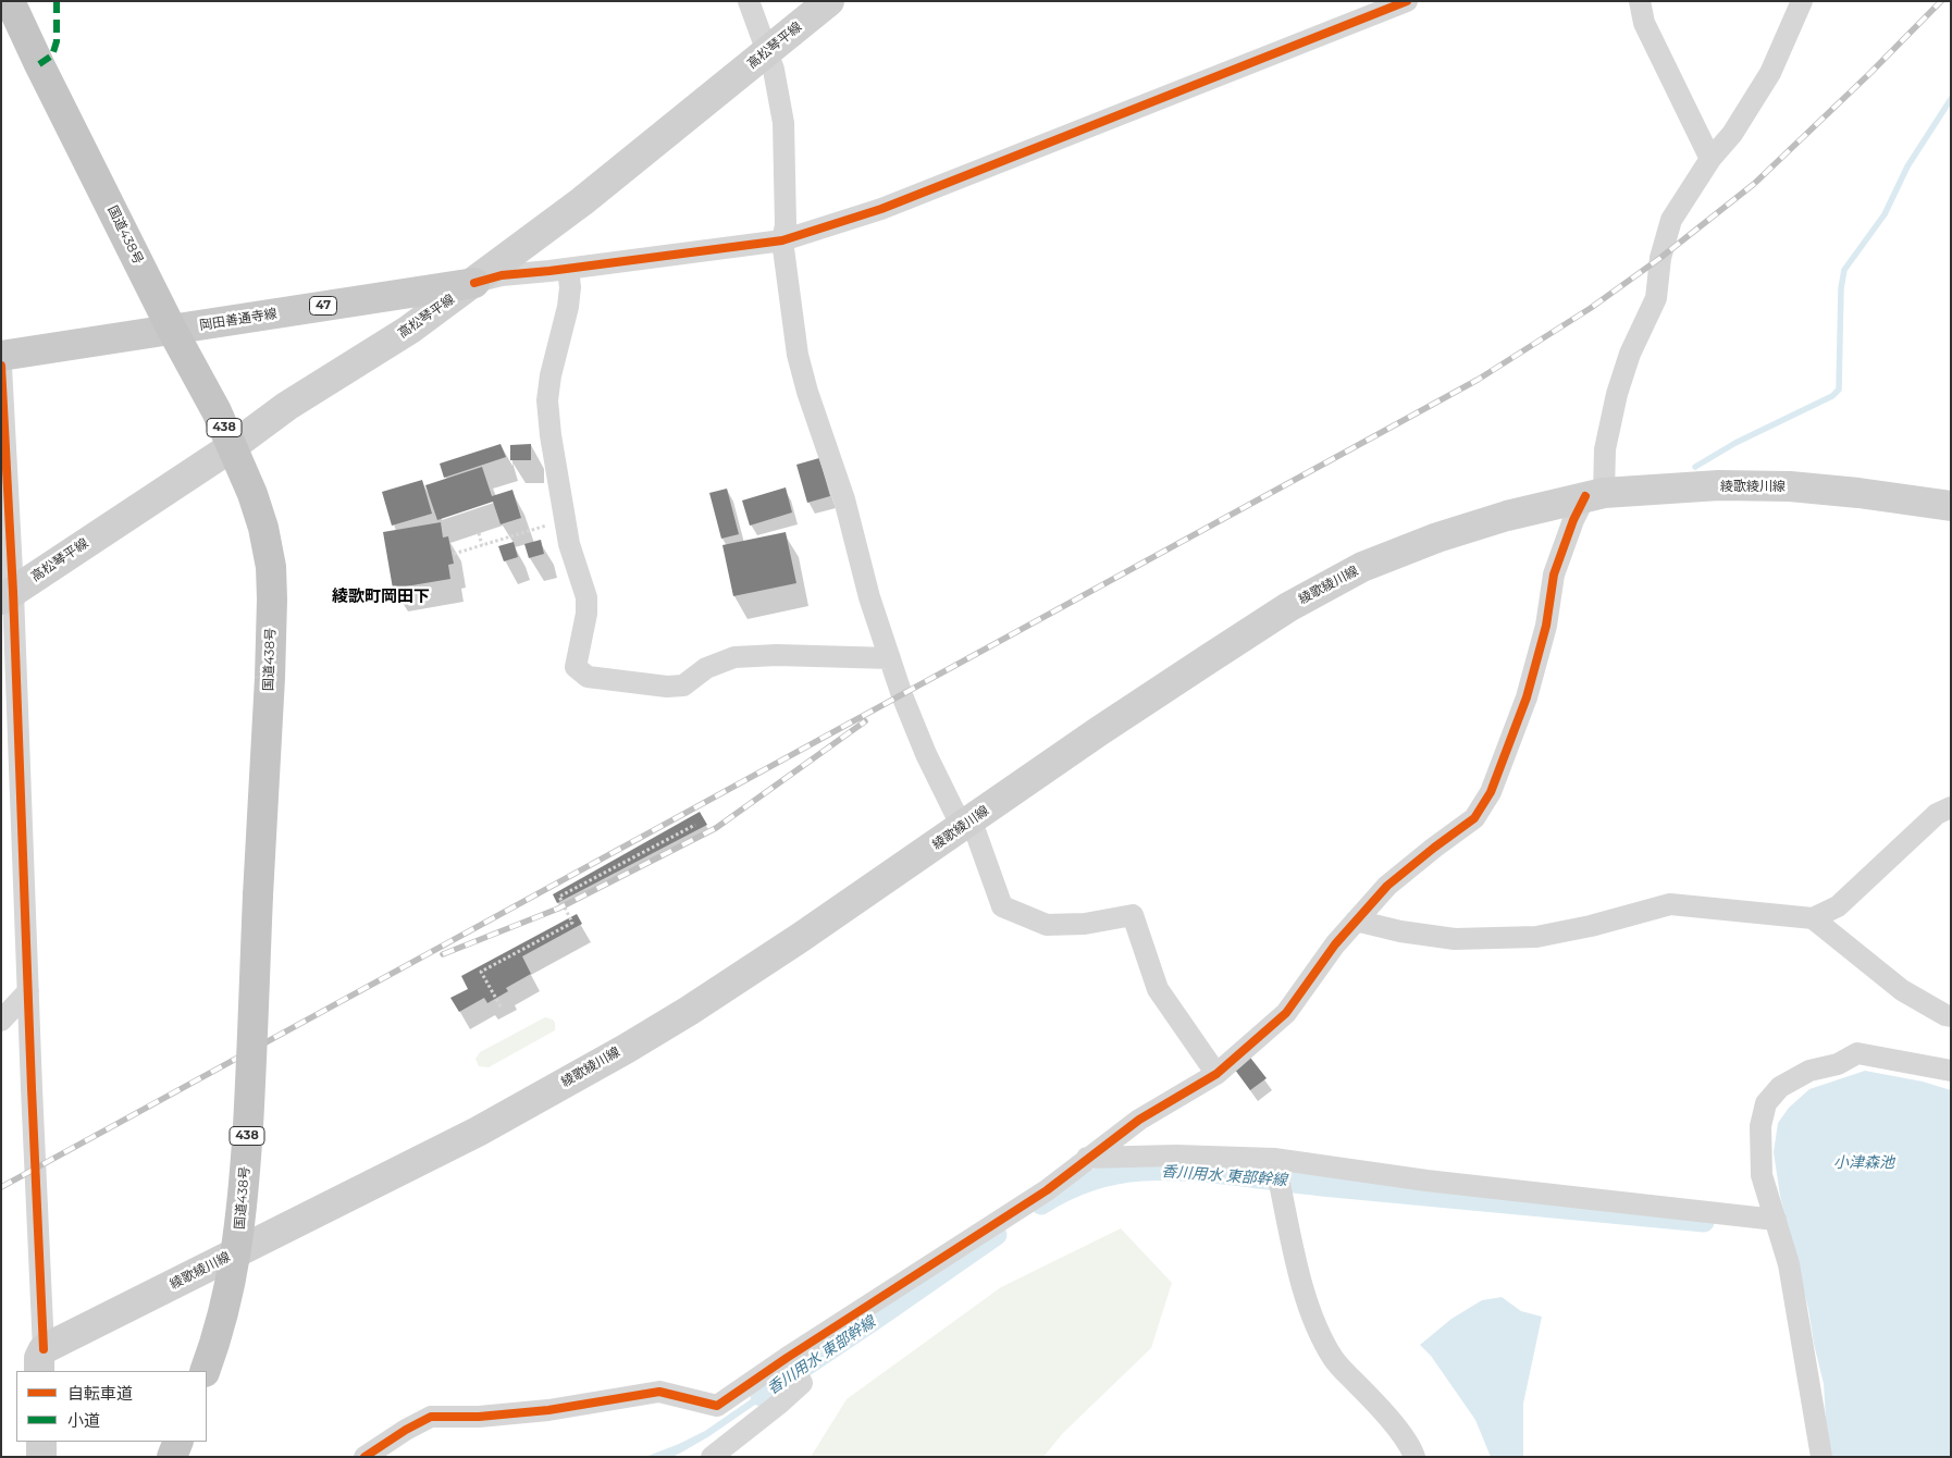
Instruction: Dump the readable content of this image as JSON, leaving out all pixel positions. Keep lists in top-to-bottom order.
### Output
{
  "streets": {
    "highway": ["国道438号", "438"],
    "main road": [
      "高松琴平線",
      "47",
      "岡田善通寺線",
      "綾歌綾川線"
    ]
  },
  "crossings": [
    ["高松琴平線", "国道438号"],
    ["高松琴平線", "岡田善通寺線"],
    ["国道438号", "岡田善通寺線"]
  ],
  "districts": ["綾歌町岡田下"],
  "water": ["小津森池", "香川用水 東部幹線"],
  "legend": ["自転車道", "小道"]
}
